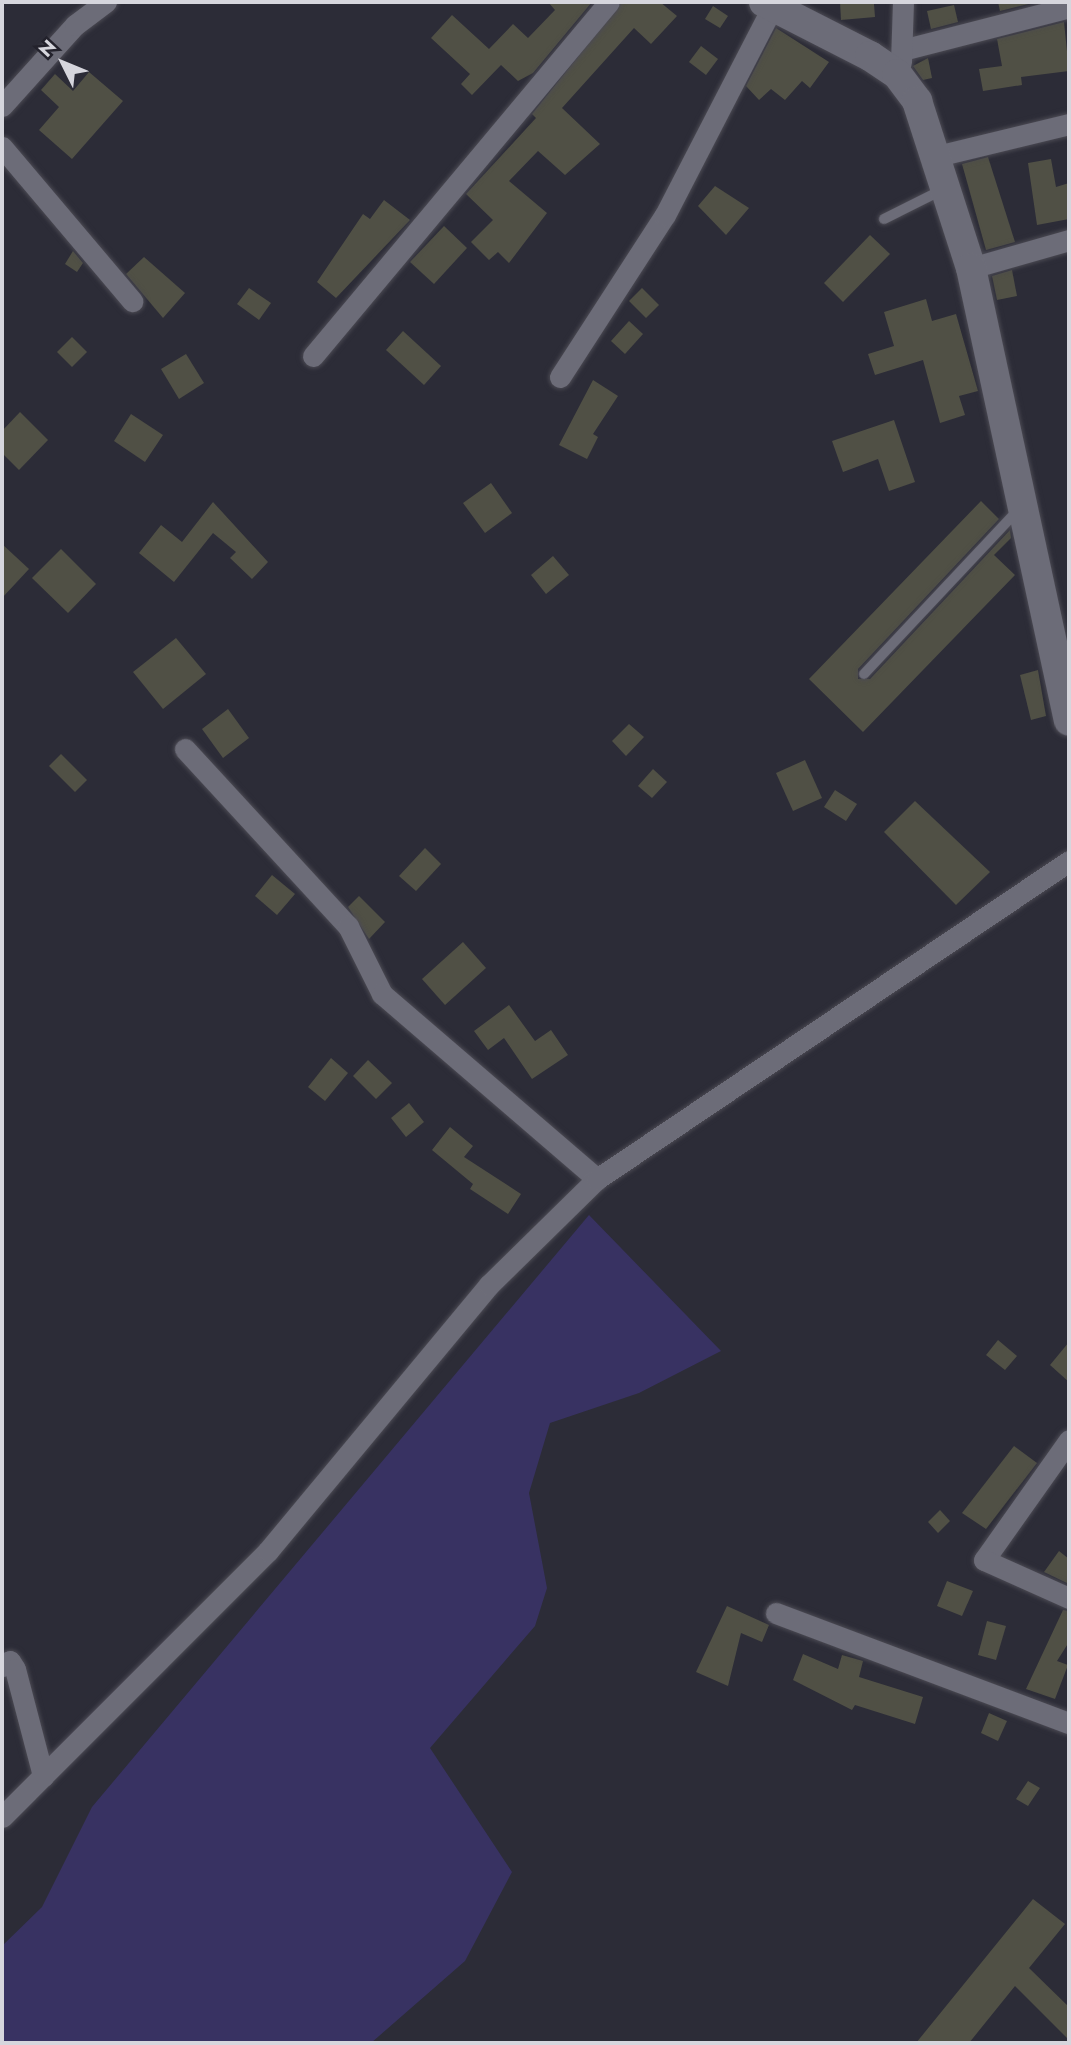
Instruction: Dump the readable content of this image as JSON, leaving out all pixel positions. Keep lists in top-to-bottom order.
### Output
{
  "north": "top left"
}
